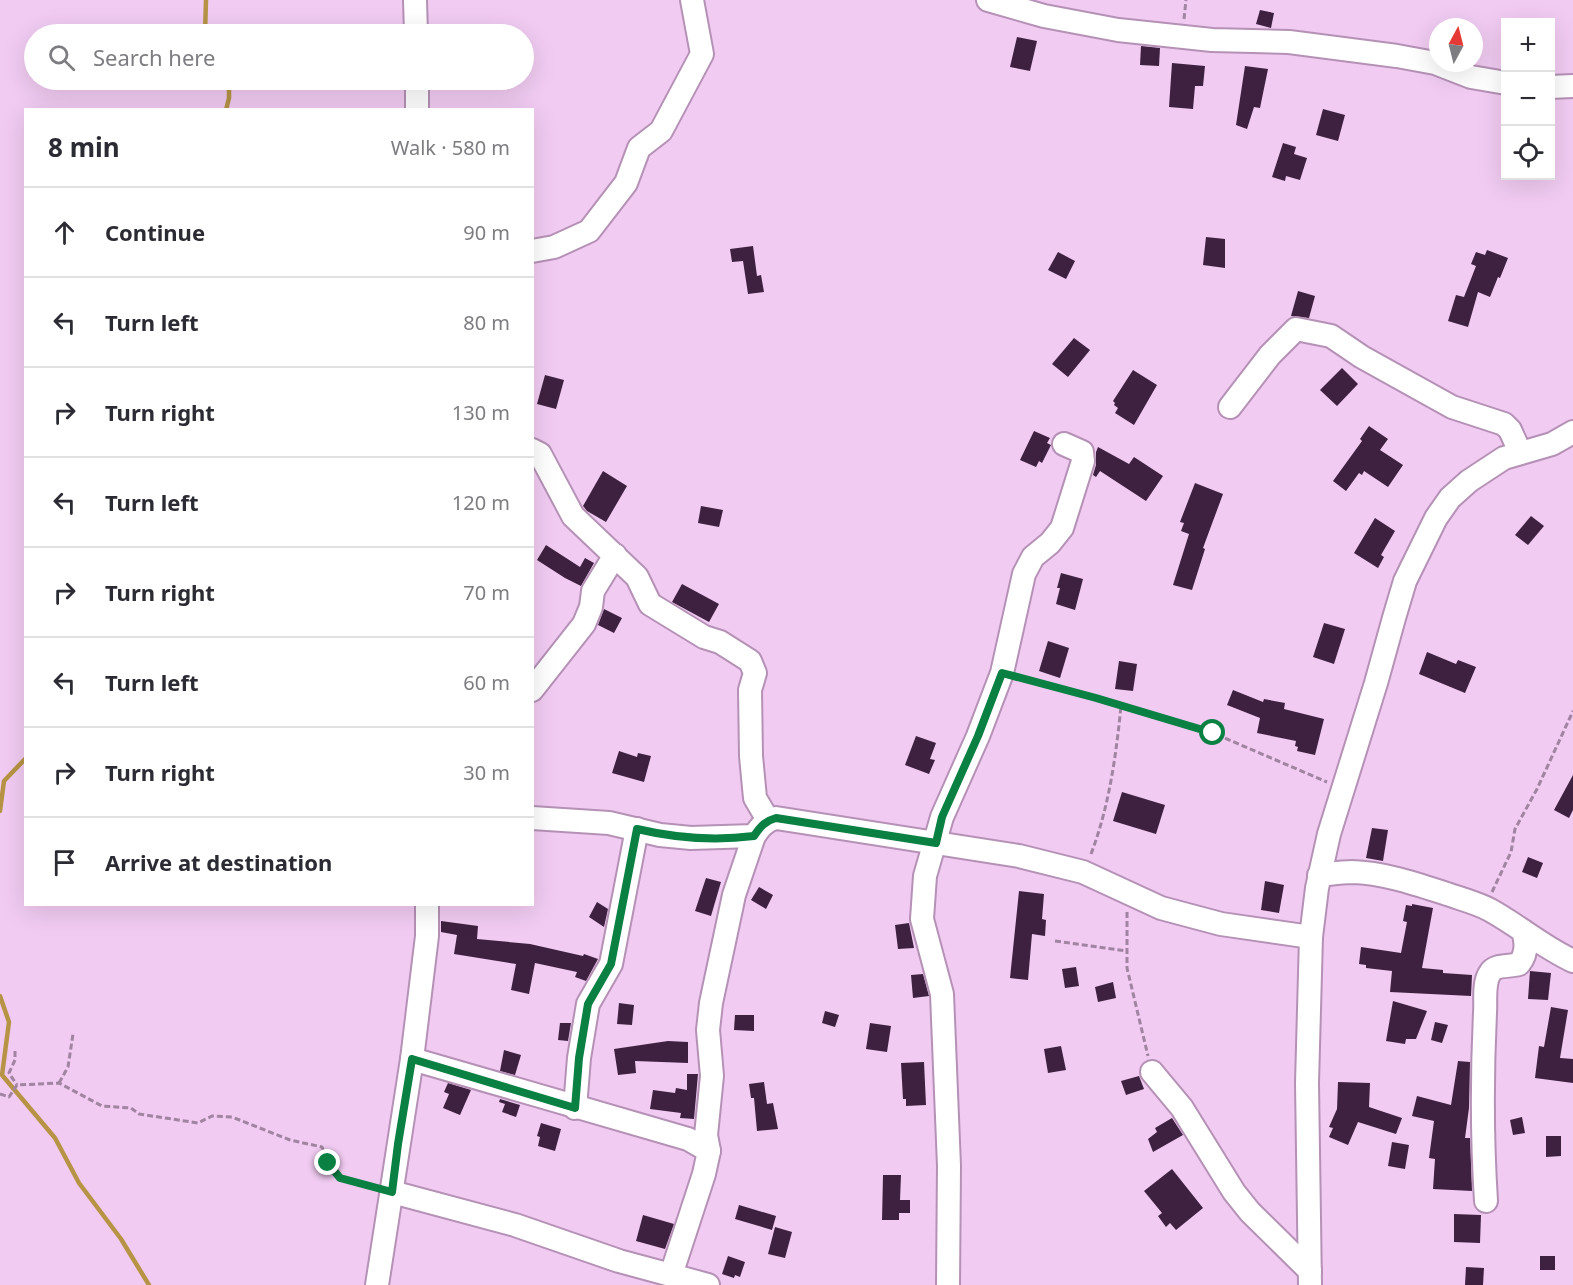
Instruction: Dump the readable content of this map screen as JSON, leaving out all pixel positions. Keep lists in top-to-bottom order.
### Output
{
  "north": "top",
  "page": {
    "map_buttons": ["+", "−"],
    "search": "Search here",
    "heading": ["8 min", "Walk · 580 m"],
    "list": [
      ["Continue", "90 m"],
      ["Turn left", "80 m"],
      ["Turn right", "130 m"],
      ["Turn left", "120 m"],
      ["Turn right", "70 m"],
      ["Turn left", "60 m"],
      ["Turn right", "30 m"],
      "Arrive at destination"
    ]
  }
}
